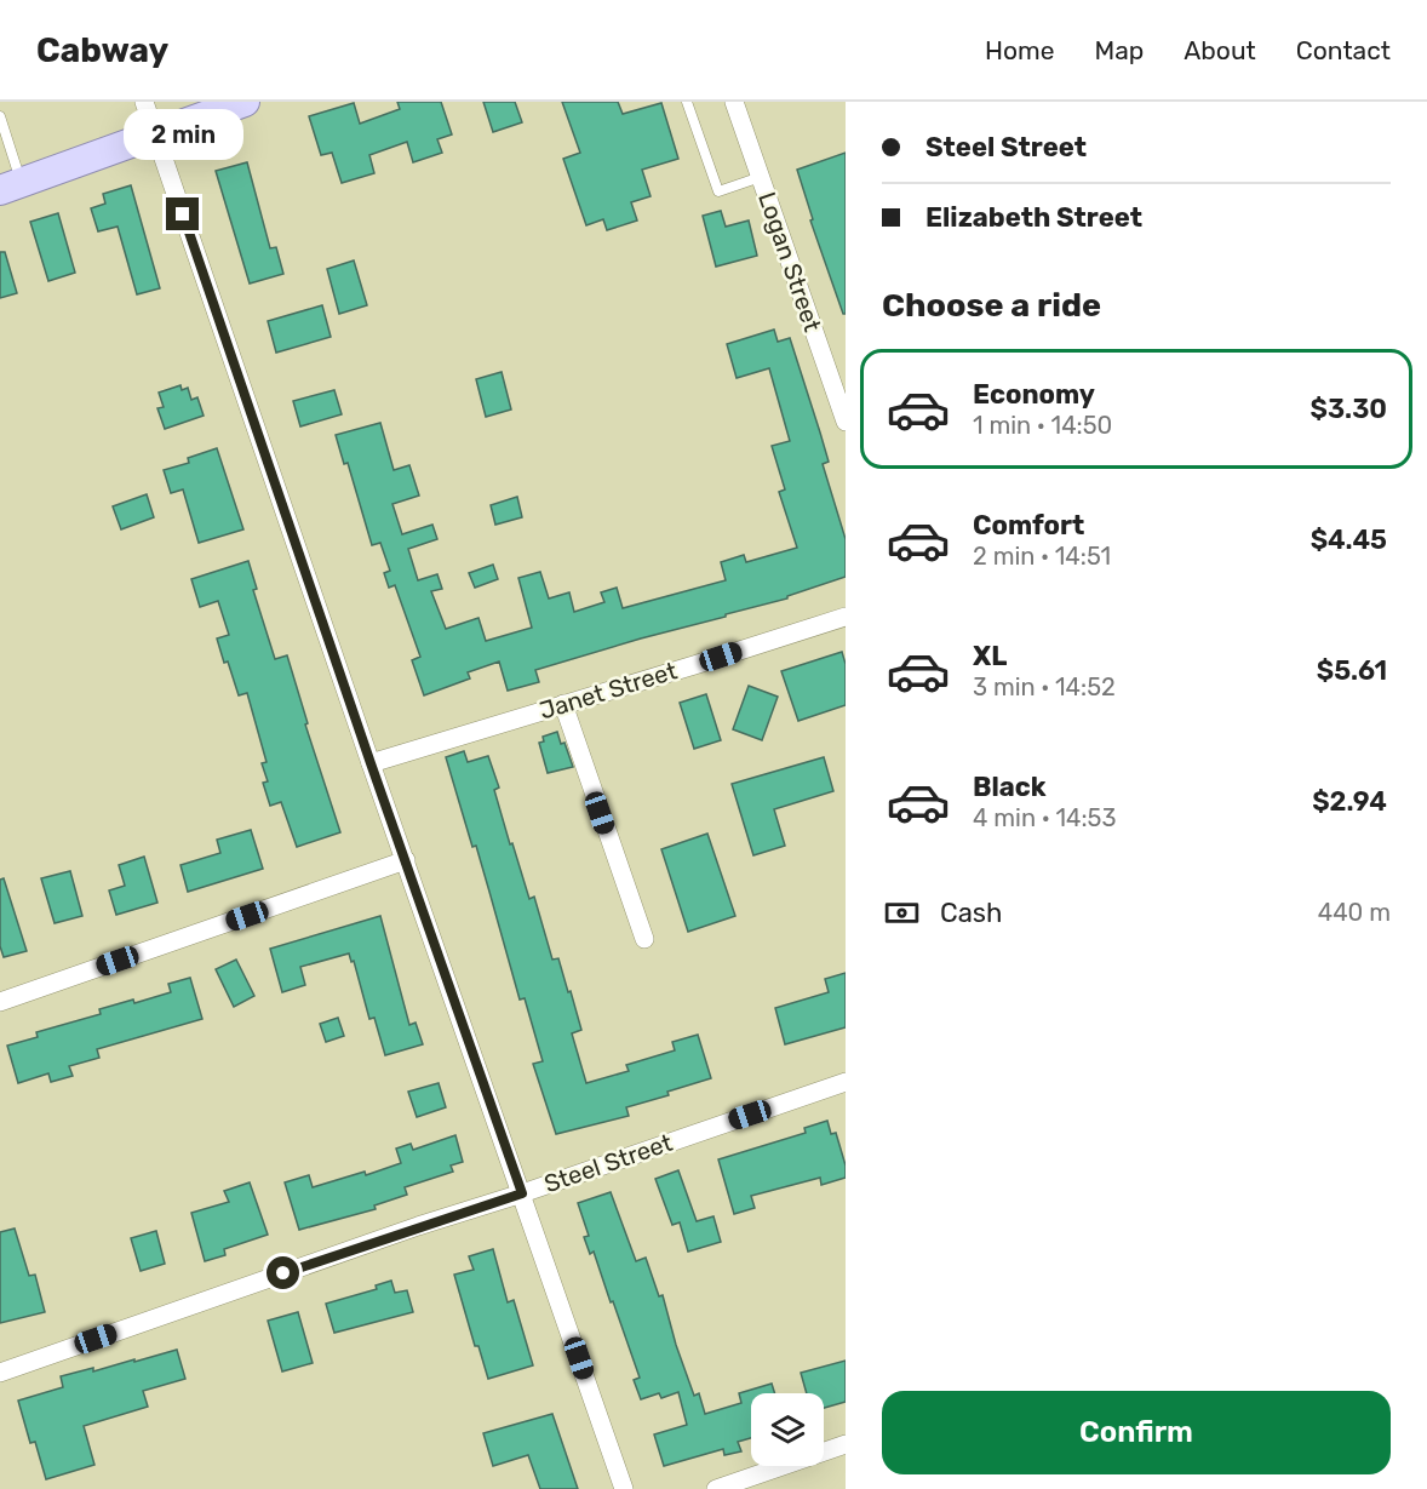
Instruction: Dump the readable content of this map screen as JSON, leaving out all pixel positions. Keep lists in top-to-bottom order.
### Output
{
  "streets": {
    "street": ["Logan Street", "Janet Street", "Steel Street"]
  },
  "page": {
    "header": "Cabway",
    "nav": [
      "Home",
      "Map",
      "About",
      "Contact"
    ],
    "banner": ["Steel Street", "Elizabeth Street"],
    "bubble": "2 min",
    "heading": "Choose a ride",
    "list": [
      {
        "name": "Economy",
        "note": "1 min · 14:50",
        "value": "$3.30"
      },
      {
        "name": "Comfort",
        "note": "2 min · 14:51",
        "value": "$4.45"
      },
      {
        "name": "XL",
        "note": "3 min · 14:52",
        "value": "$5.61"
      },
      {
        "name": "Black",
        "note": "4 min · 14:53",
        "value": "$2.94"
      }
    ],
    "pay": ["Cash", "440 m"],
    "buttons": "Confirm"
  }
}
